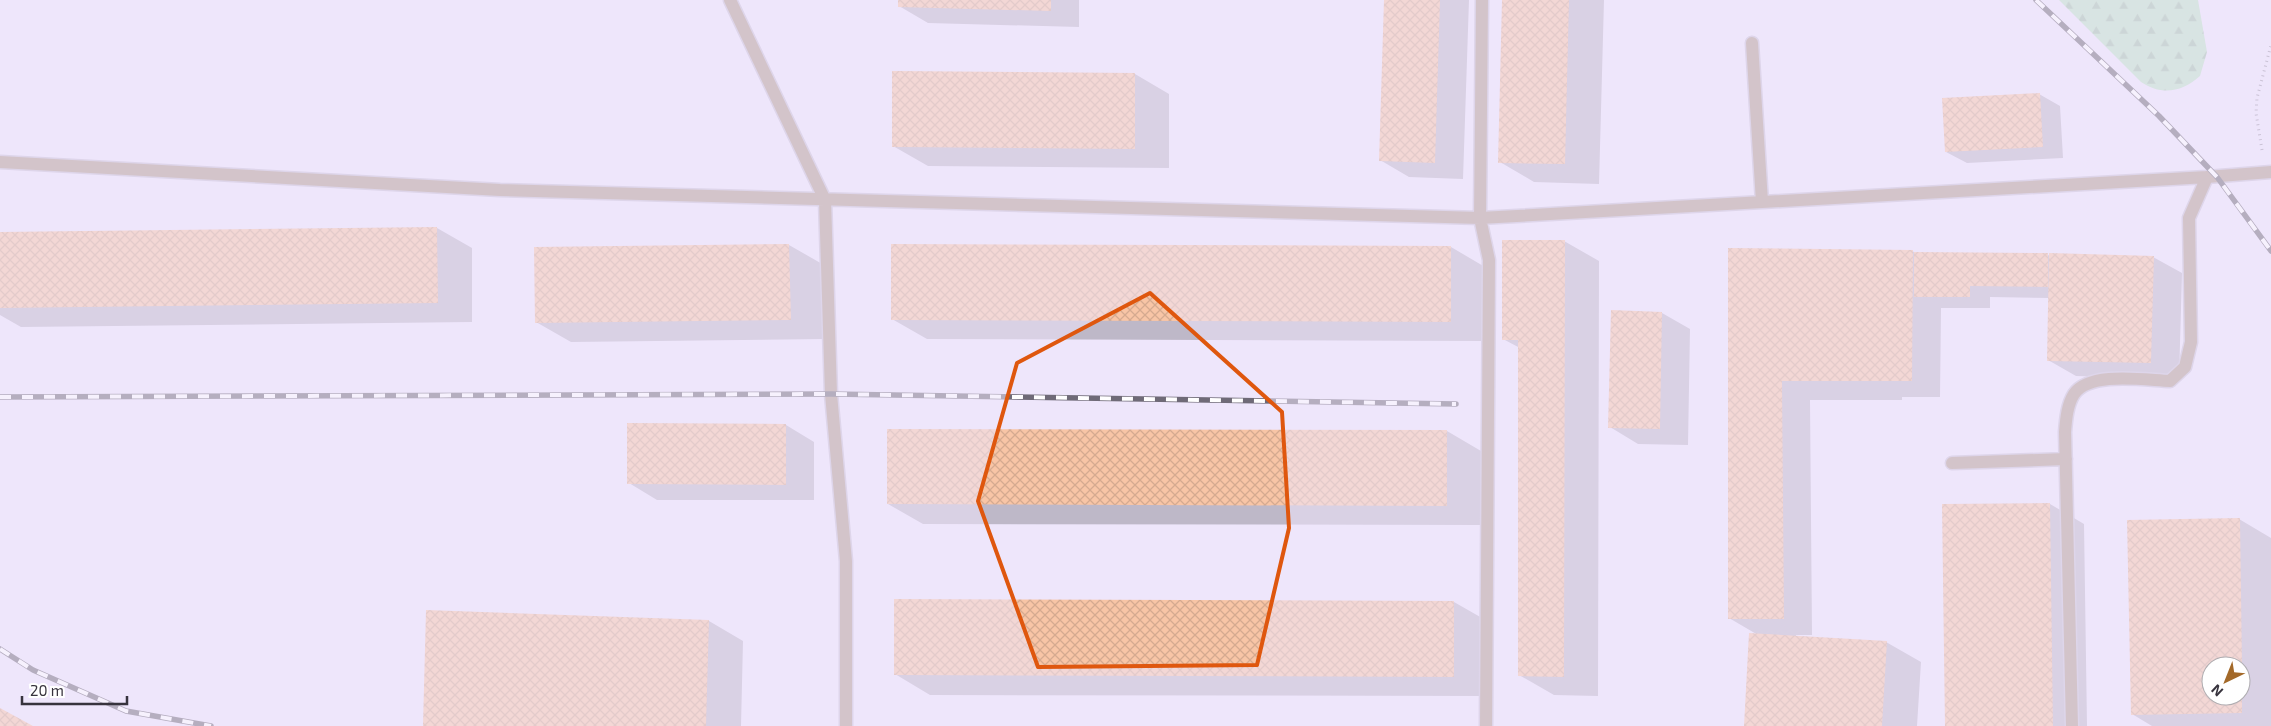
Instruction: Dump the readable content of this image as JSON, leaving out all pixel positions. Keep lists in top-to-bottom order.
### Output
{
  "scale_bar": "20 m",
  "north": "bottom left"
}
